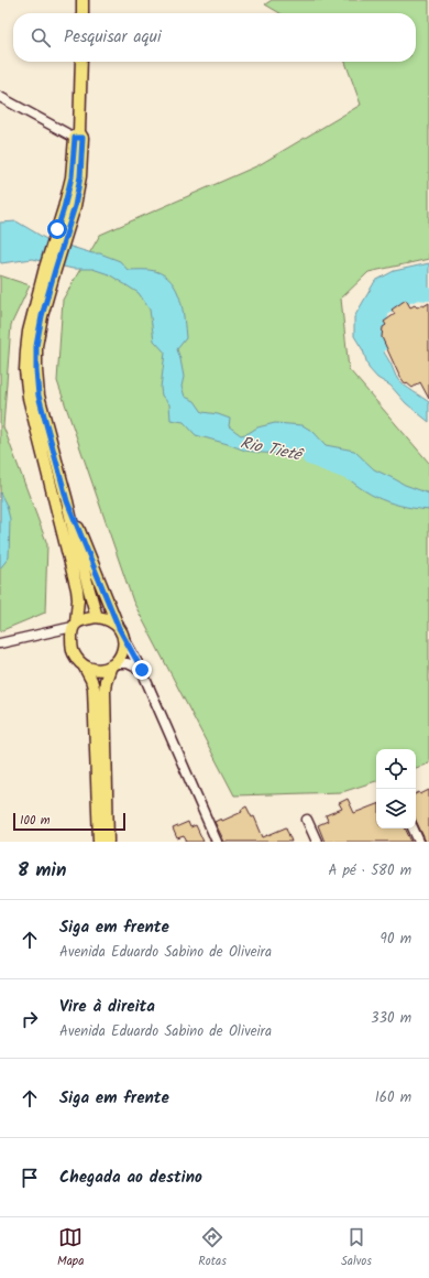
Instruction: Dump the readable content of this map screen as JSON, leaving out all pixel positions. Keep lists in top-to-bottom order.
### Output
{
  "water": ["Rio Tietê"],
  "scale_bar": "100 m",
  "page": {
    "search": "Pesquisar aqui",
    "scale": "100 m",
    "heading": ["8 min", "A pé · 580 m"],
    "list": [
      ["Siga em frente", "Avenida Eduardo Sabino de Oliveira", "90 m"],
      ["Vire à direita", "Avenida Eduardo Sabino de Oliveira", "330 m"],
      ["Siga em frente", "160 m"],
      "Chegada ao destino"
    ],
    "nav": ["Mapa", "Rotas", "Salvos"]
  }
}
